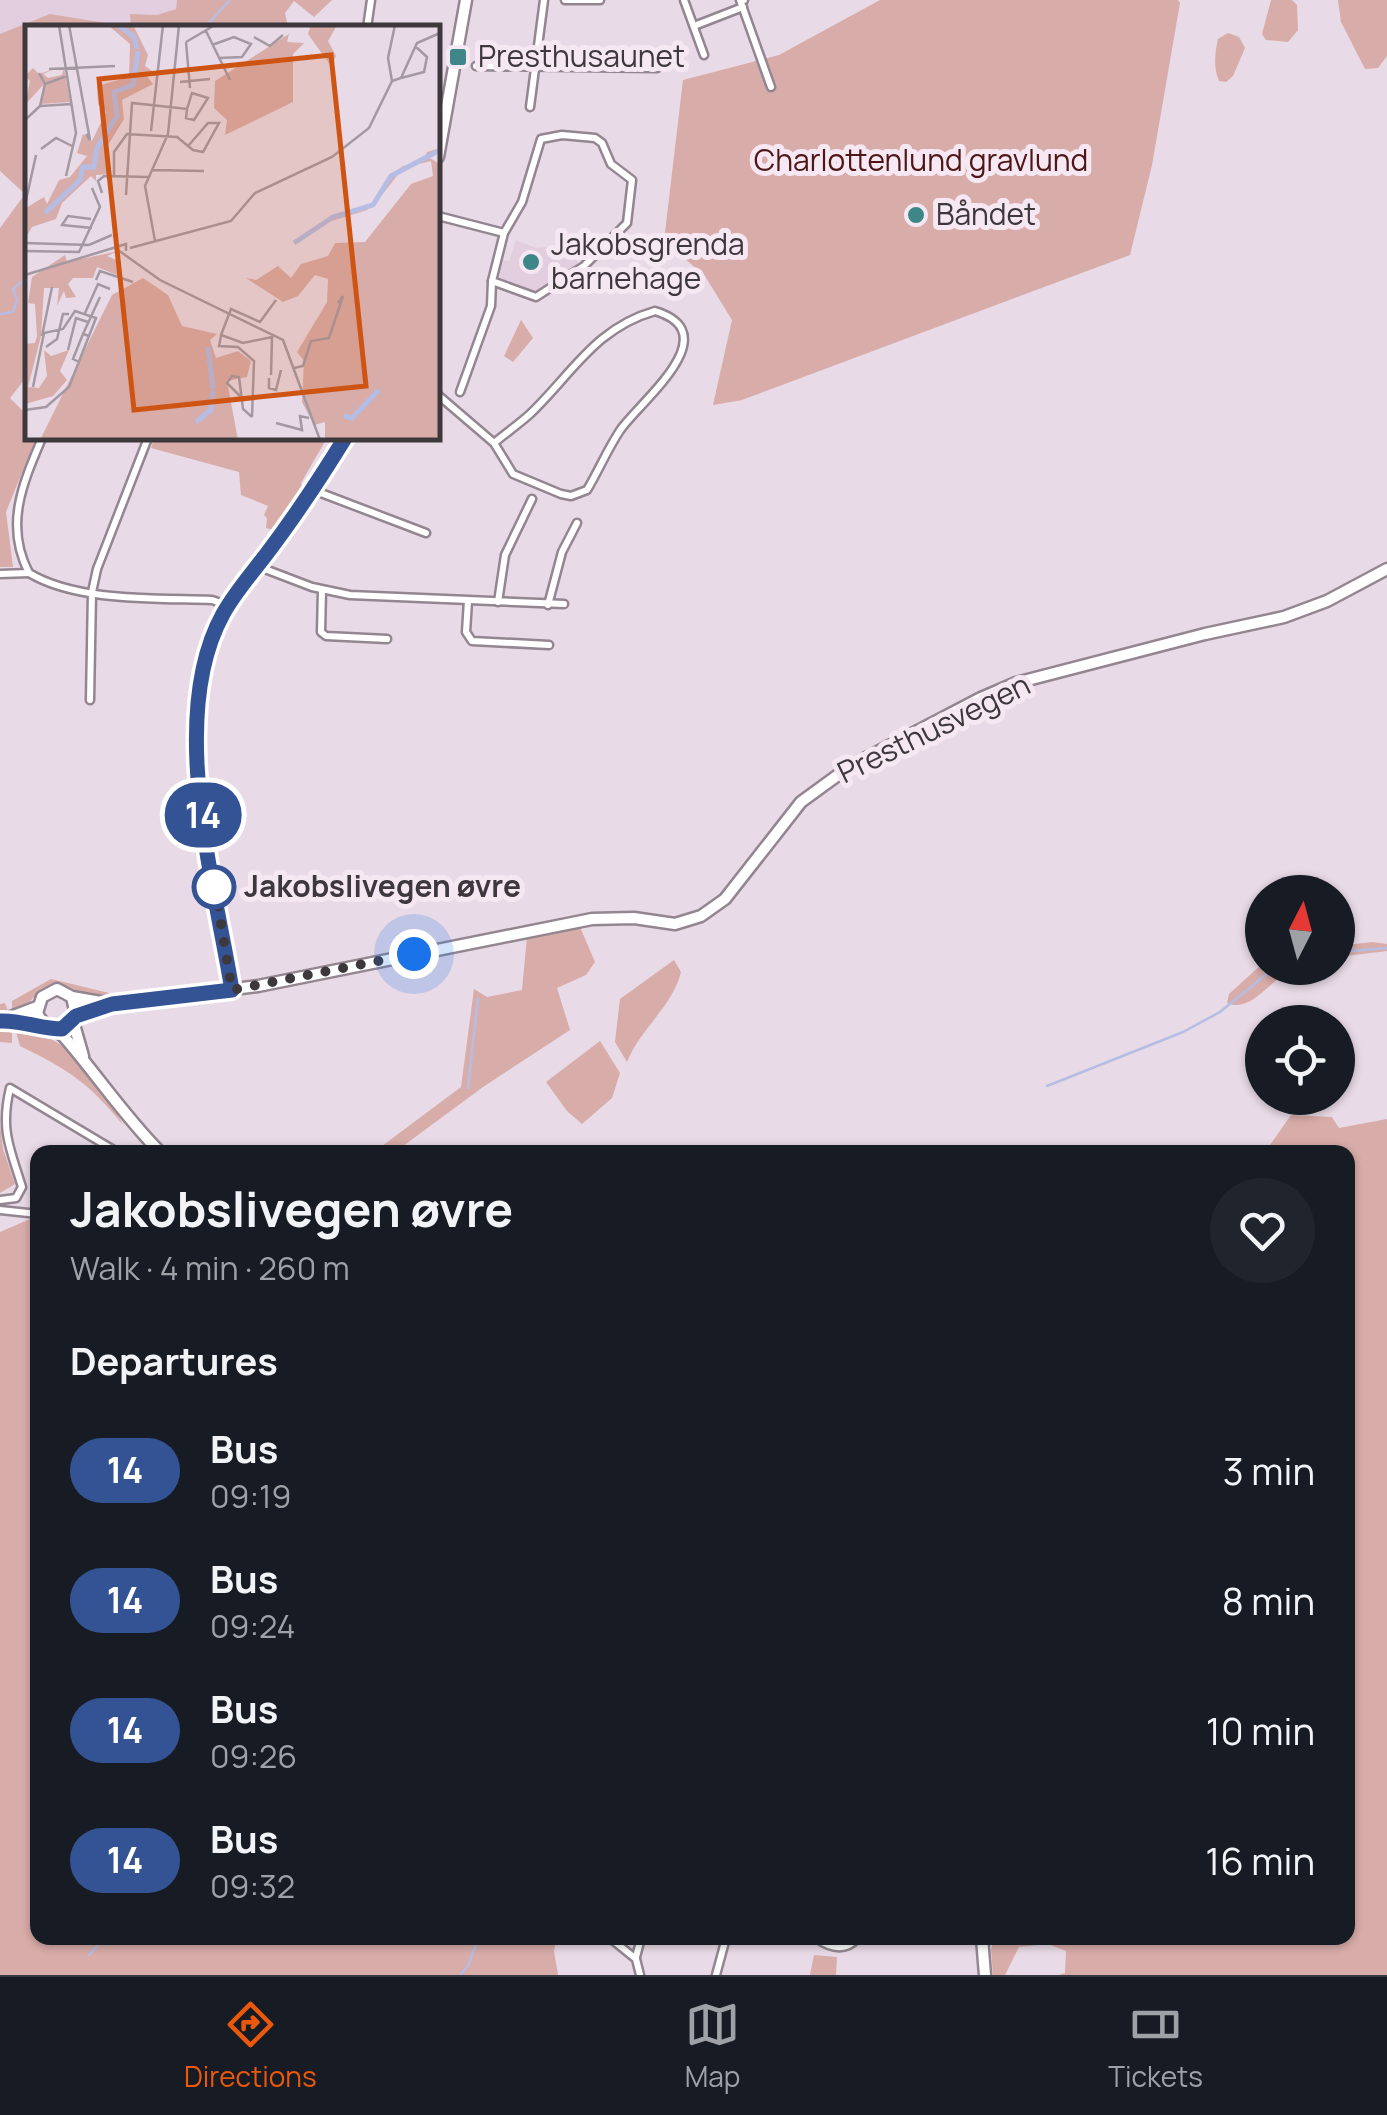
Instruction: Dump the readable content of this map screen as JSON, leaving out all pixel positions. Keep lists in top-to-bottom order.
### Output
{
  "streets": {
    "street": ["Presthusvegen"]
  },
  "parks": ["Charlottenlund gravlund"],
  "places": {
    "transit": ["Presthusaunet"],
    "other": ["Båndet", "Jakobsgrenda barnehage", "Jakobslivegen øvre"]
  },
  "lines": ["bus line 14"],
  "north": "top",
  "page": {
    "on_map": "14",
    "heading": [
      ["Jakobslivegen øvre", "Walk · 4 min · 260 m"],
      "Departures"
    ],
    "list": [
      {
        "mark": "14",
        "name": "Bus",
        "note": "09:19",
        "value": "3 min"
      },
      {
        "mark": "14",
        "name": "Bus",
        "note": "09:24",
        "value": "8 min"
      },
      {
        "mark": "14",
        "name": "Bus",
        "note": "09:26",
        "value": "10 min"
      },
      {
        "mark": "14",
        "name": "Bus",
        "note": "09:32",
        "value": "16 min"
      }
    ],
    "tabs": ["Directions", "Map", "Tickets"]
  }
}
